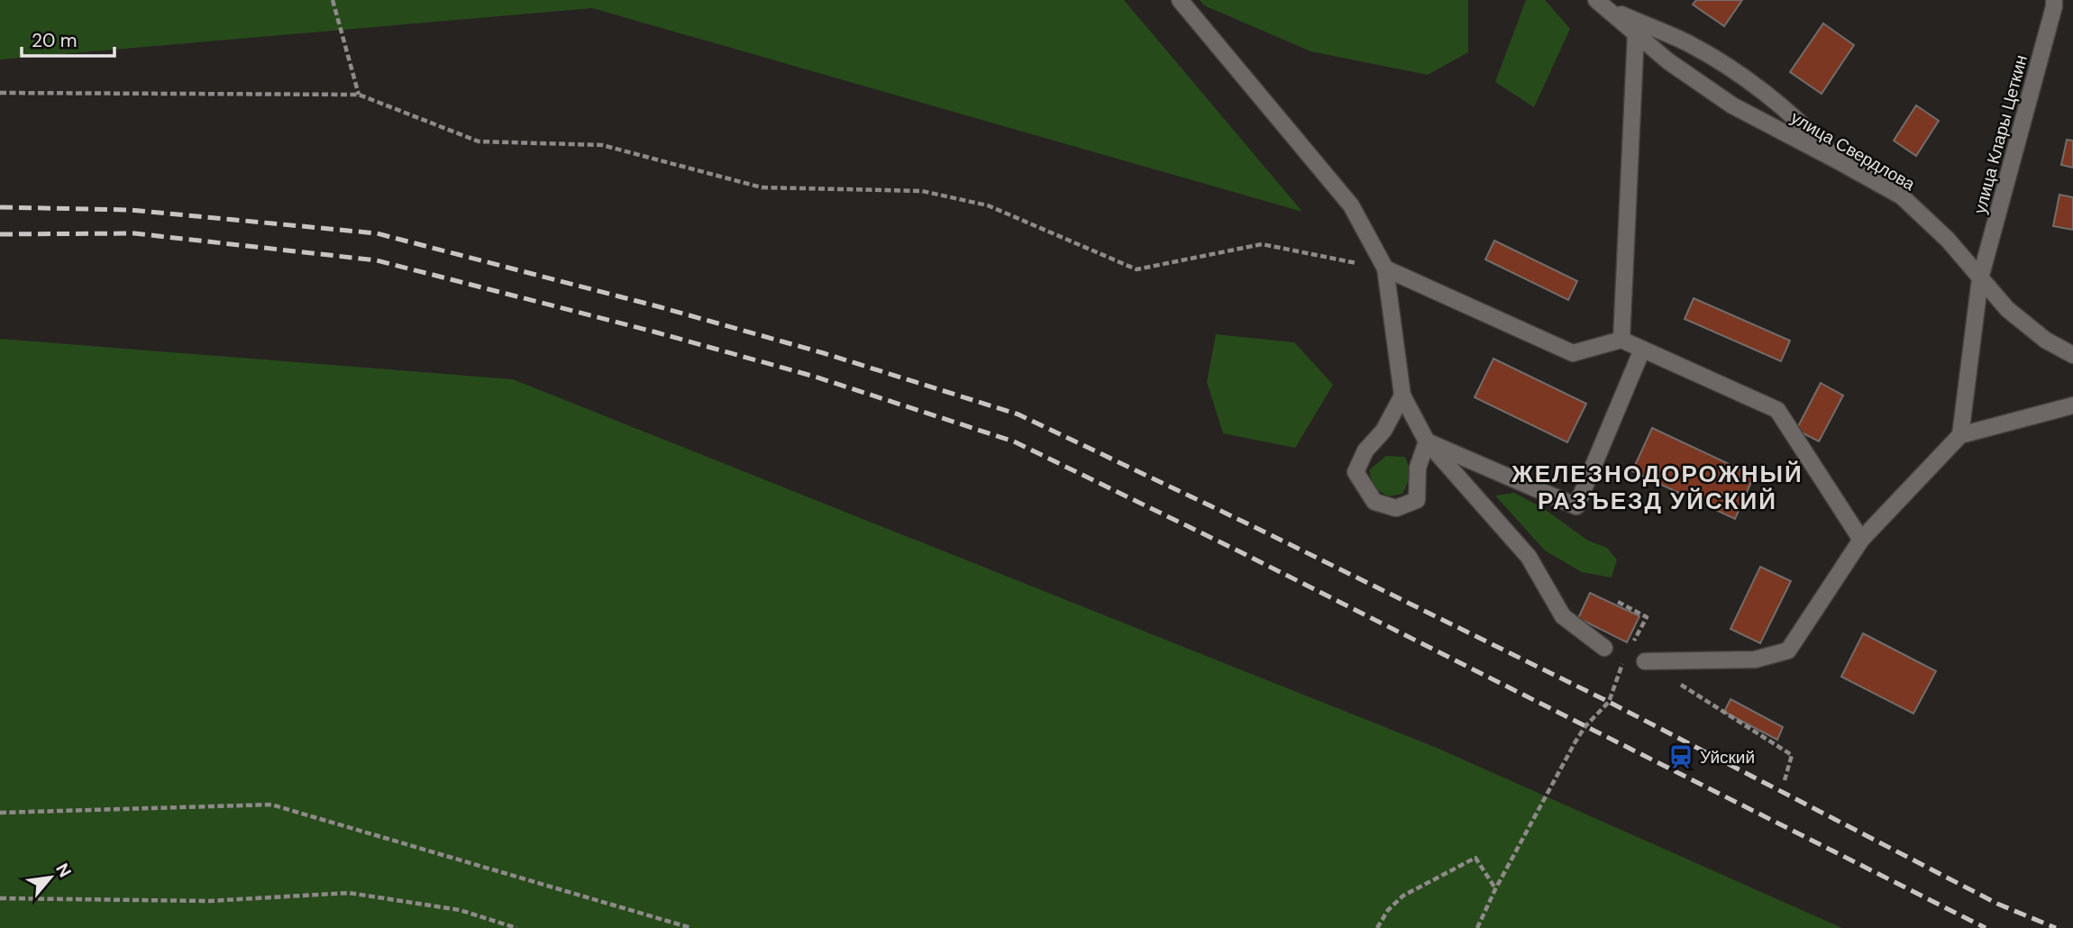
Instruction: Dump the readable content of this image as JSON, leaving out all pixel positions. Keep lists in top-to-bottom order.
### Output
{
  "streets": {
    "street": ["улица Клары Цеткин", "улица Свердлова"]
  },
  "crossings": [
    ["улица Клары Цеткин", "улица Свердлова"]
  ],
  "districts": ["ЖЕЛЕЗНОДОРОЖНЫЙ РАЗЪЕЗД УЙСКИЙ"],
  "places": {
    "station": ["Уйский"]
  },
  "scale_bar": "20 m",
  "north": "top right"
}
